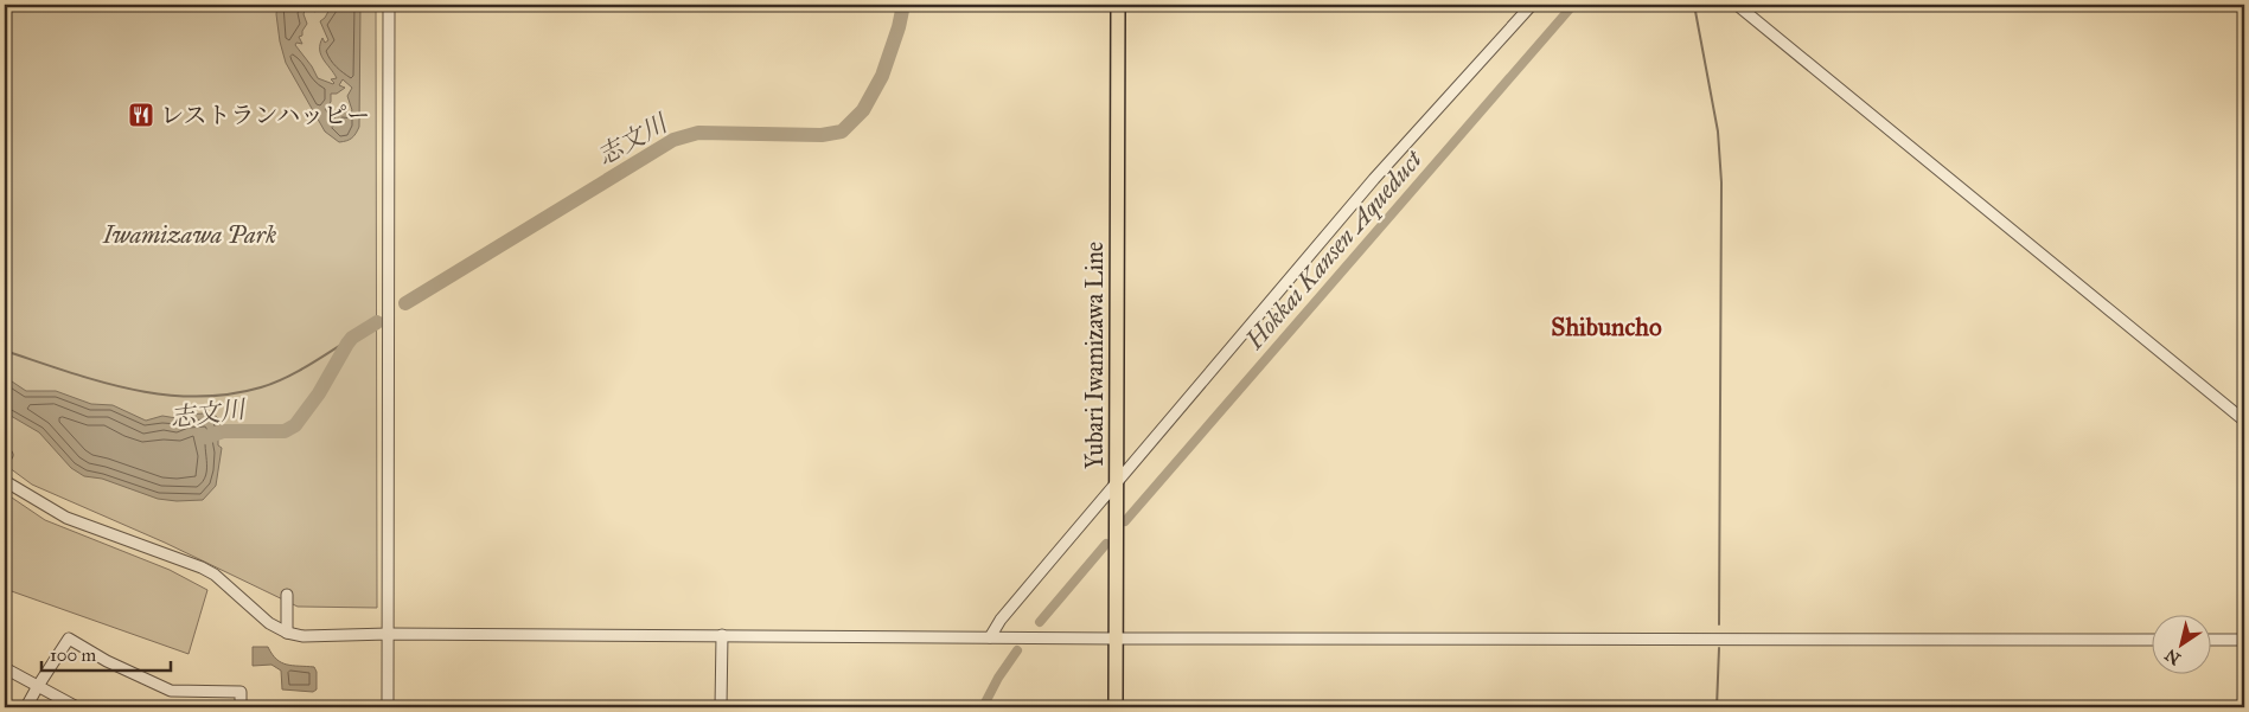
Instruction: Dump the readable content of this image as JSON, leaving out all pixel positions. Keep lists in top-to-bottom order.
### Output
{
  "streets": {
    "main road": ["Yubari Iwamizawa Line"]
  },
  "districts": ["Shibuncho"],
  "water": ["志文川", "Hokkai Kansen Aqueduct"],
  "parks": ["Iwamizawa Park"],
  "places": {
    "restaurant": ["レストランハッピー"]
  },
  "scale_bar": "100 m",
  "north": "bottom left"
}
